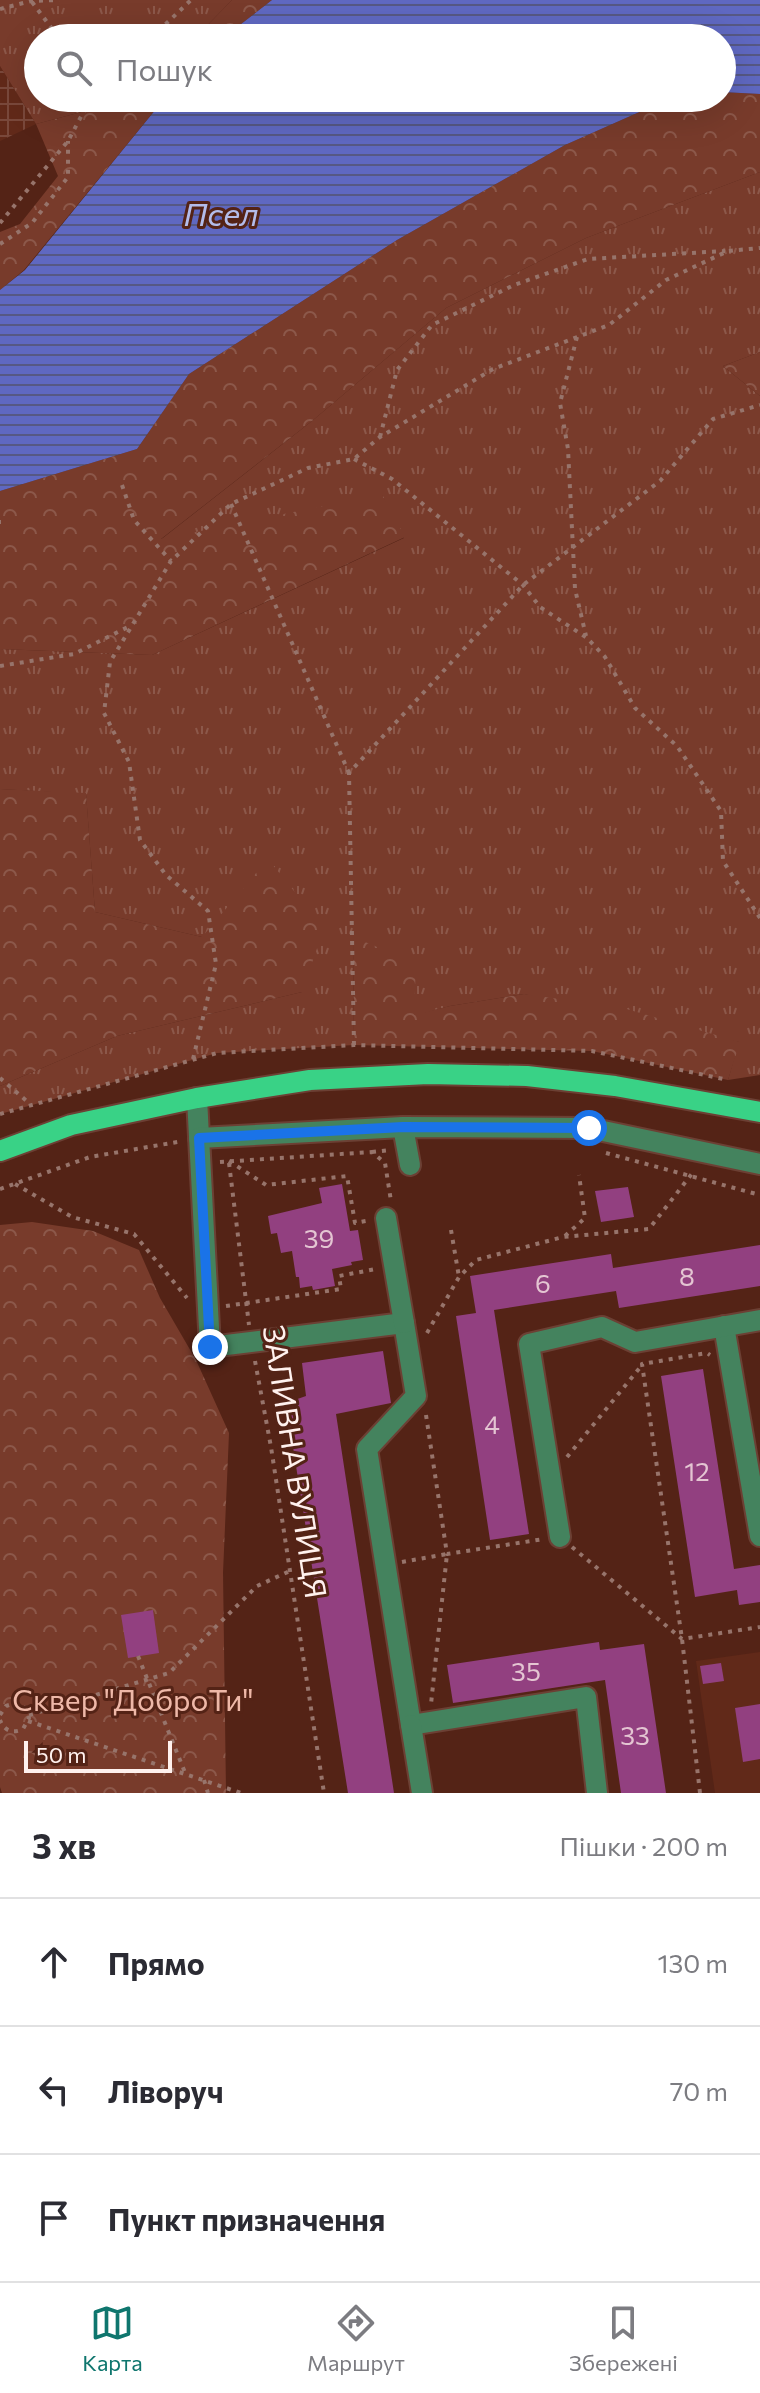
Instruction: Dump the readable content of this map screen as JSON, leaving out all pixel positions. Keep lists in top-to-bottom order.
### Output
{
  "streets": {
    "path": ["ЗАЛИВНА ВУЛИЦЯ"]
  },
  "water": ["Псел"],
  "parks": ["Сквер \"ДоброТи\""],
  "house_numbers": [
    "39",
    "8",
    "6",
    "4",
    "12",
    "35",
    "33"
  ],
  "scale_bar": "50 m",
  "page": {
    "search": "Пошук",
    "scale": "50 m",
    "heading": ["3 хв", "Пішки · 200 m"],
    "list": [
      ["Прямо", "130 m"],
      ["Ліворуч", "70 m"],
      "Пункт призначення"
    ],
    "nav": ["Карта", "Маршрут", "Збережені"]
  }
}
